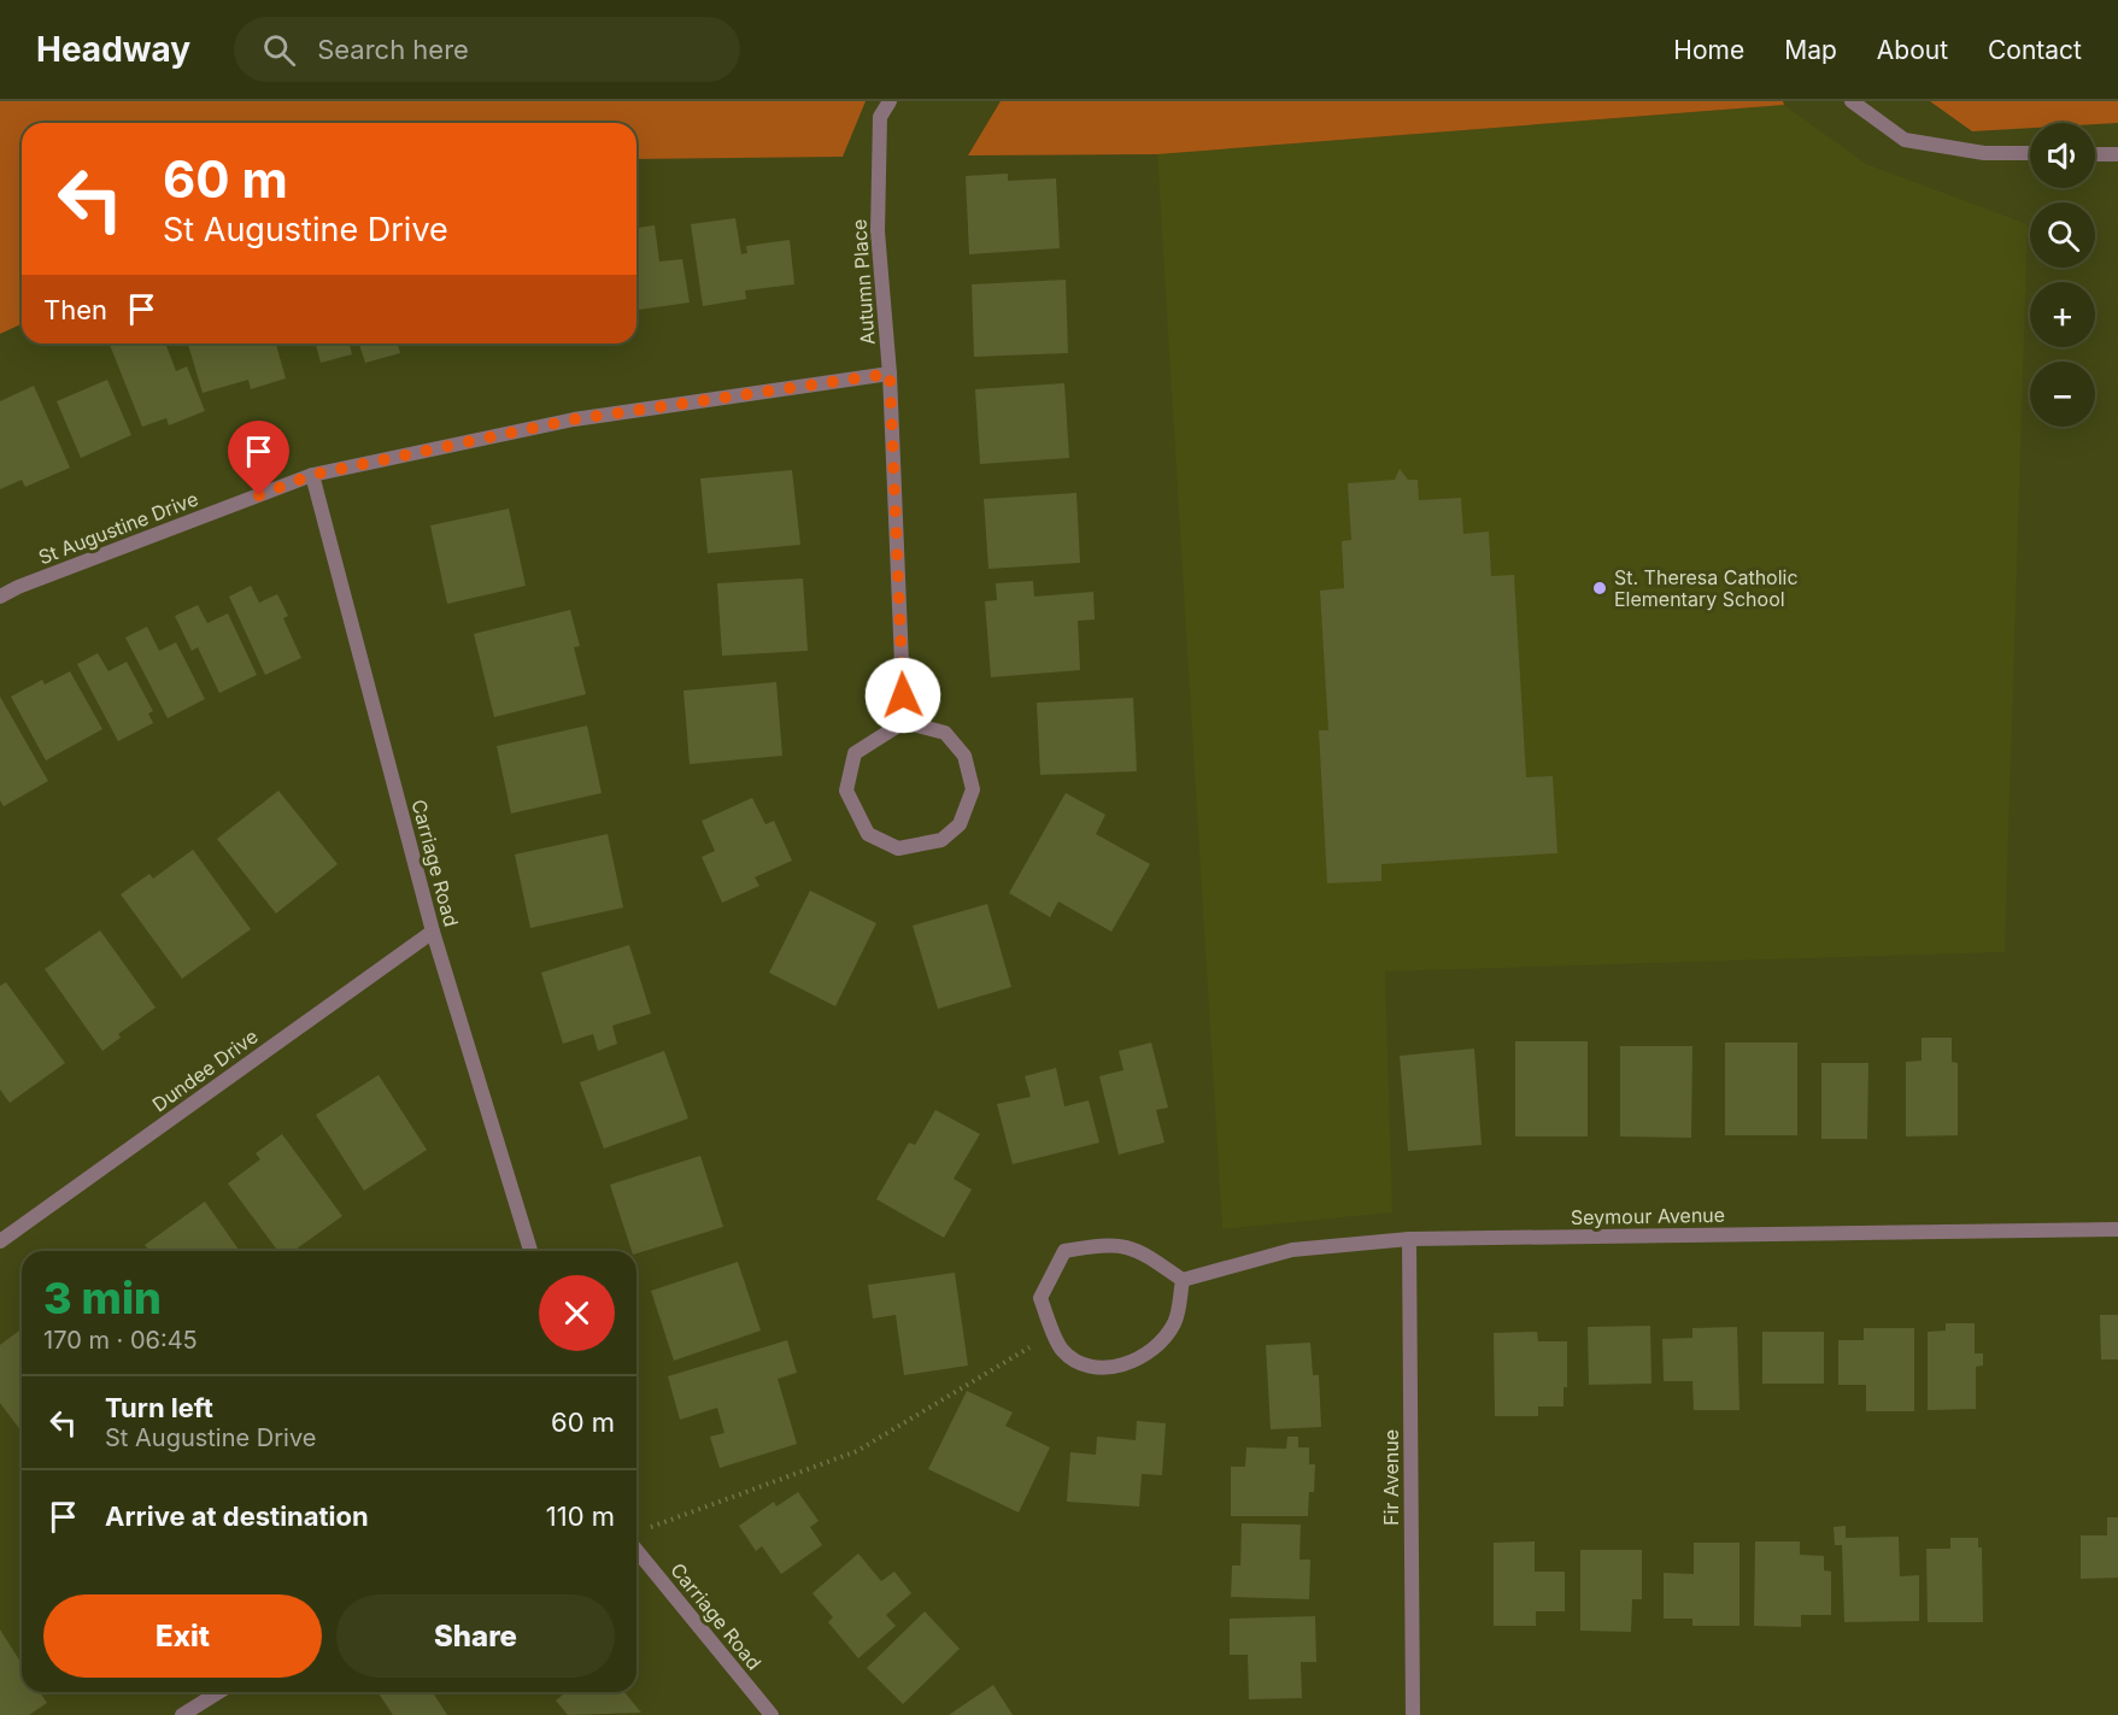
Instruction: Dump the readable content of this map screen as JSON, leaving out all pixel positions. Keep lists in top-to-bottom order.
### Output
{
  "streets": {
    "street": [
      "Autumn Place",
      "St Augustine Drive",
      "Carriage Road",
      "Dundee Drive",
      "Seymour Avenue",
      "Fir Avenue"
    ]
  },
  "crossings": [
    ["Autumn Place", "St Augustine Drive"],
    ["St Augustine Drive", "Carriage Road"],
    ["Carriage Road", "Dundee Drive"],
    ["Seymour Avenue", "Fir Avenue"]
  ],
  "places": ["St. Theresa Catholic Elementary School"],
  "page": {
    "header": "Headway",
    "search": "Search here",
    "nav": [
      "Home",
      "Map",
      "About",
      "Contact"
    ],
    "map_buttons": ["+", "−"],
    "turn": ["60 m", "St Augustine Drive"],
    "then": "Then",
    "heading": ["3 min", "170 m · 06:45"],
    "list": [
      {
        "name": "Turn left",
        "note": "St Augustine Drive",
        "value": "60 m"
      },
      {
        "name": "Arrive at destination",
        "value": "110 m"
      }
    ],
    "buttons": ["Exit", "Share"]
  }
}
